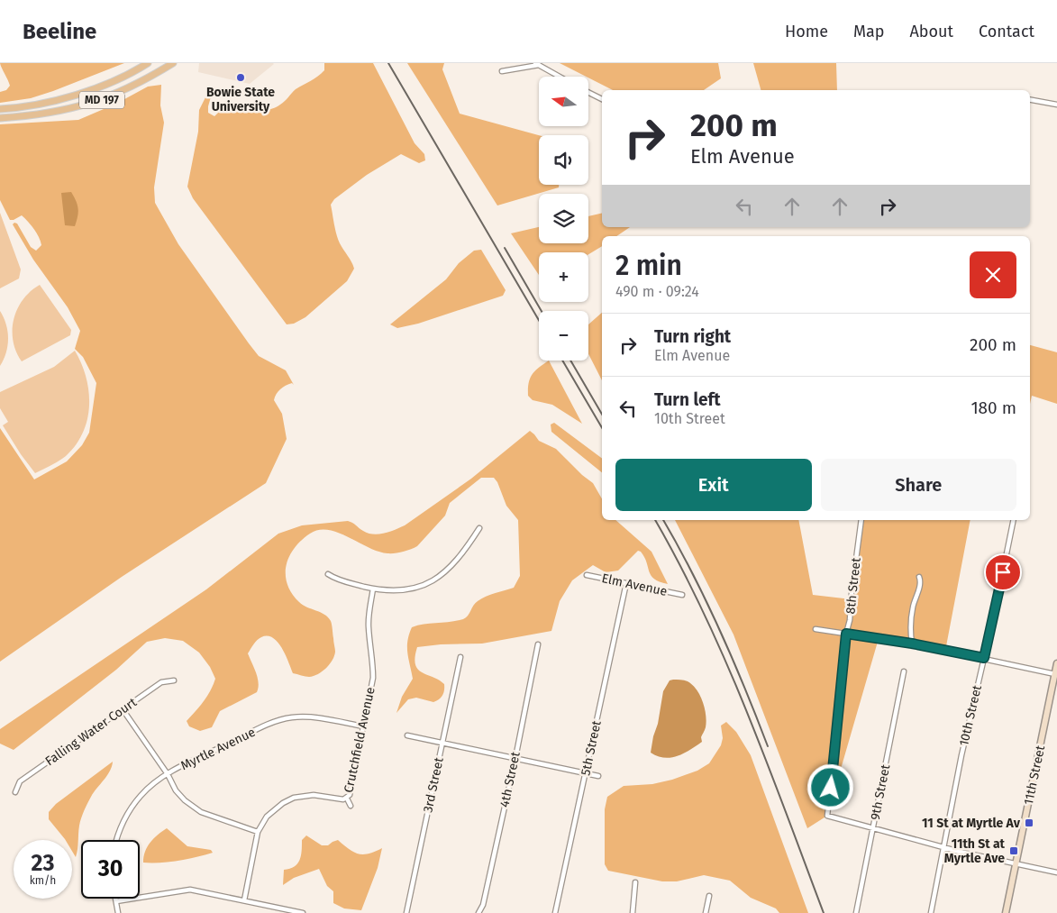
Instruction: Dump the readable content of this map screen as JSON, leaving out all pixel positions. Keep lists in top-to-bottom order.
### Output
{
  "streets": {
    "main road": ["MD 197", "11th Street"],
    "street": [
      "Elm Avenue",
      "8th Street",
      "10th Street",
      "Falling Water Court",
      "Crutchfield Avenue",
      "5th Street",
      "Myrtle Avenue",
      "4th Street",
      "3rd Street",
      "9th Street"
    ]
  },
  "crossings": [
    ["Elm Avenue", "5th Street"],
    ["8th Street", "9th Street"],
    ["Crutchfield Avenue", "Myrtle Avenue"]
  ],
  "places": {
    "other": ["Bowie State University"],
    "transit": ["11 St at Myrtle Av", "11th St at Myrtle Ave"]
  },
  "north": "left",
  "page": {
    "header": "Beeline",
    "nav": [
      "Home",
      "Map",
      "About",
      "Contact"
    ],
    "map_buttons": ["+", "−"],
    "turn": ["200 m", "Elm Avenue"],
    "heading": ["2 min", "490 m · 09:24"],
    "list": [
      {
        "name": "Turn right",
        "note": "Elm Avenue",
        "value": "200 m"
      },
      {
        "name": "Turn left",
        "note": "10th Street",
        "value": "180 m"
      }
    ],
    "buttons": ["Exit", "Share"],
    "speed": "23 km/h",
    "limit": "30"
  }
}
